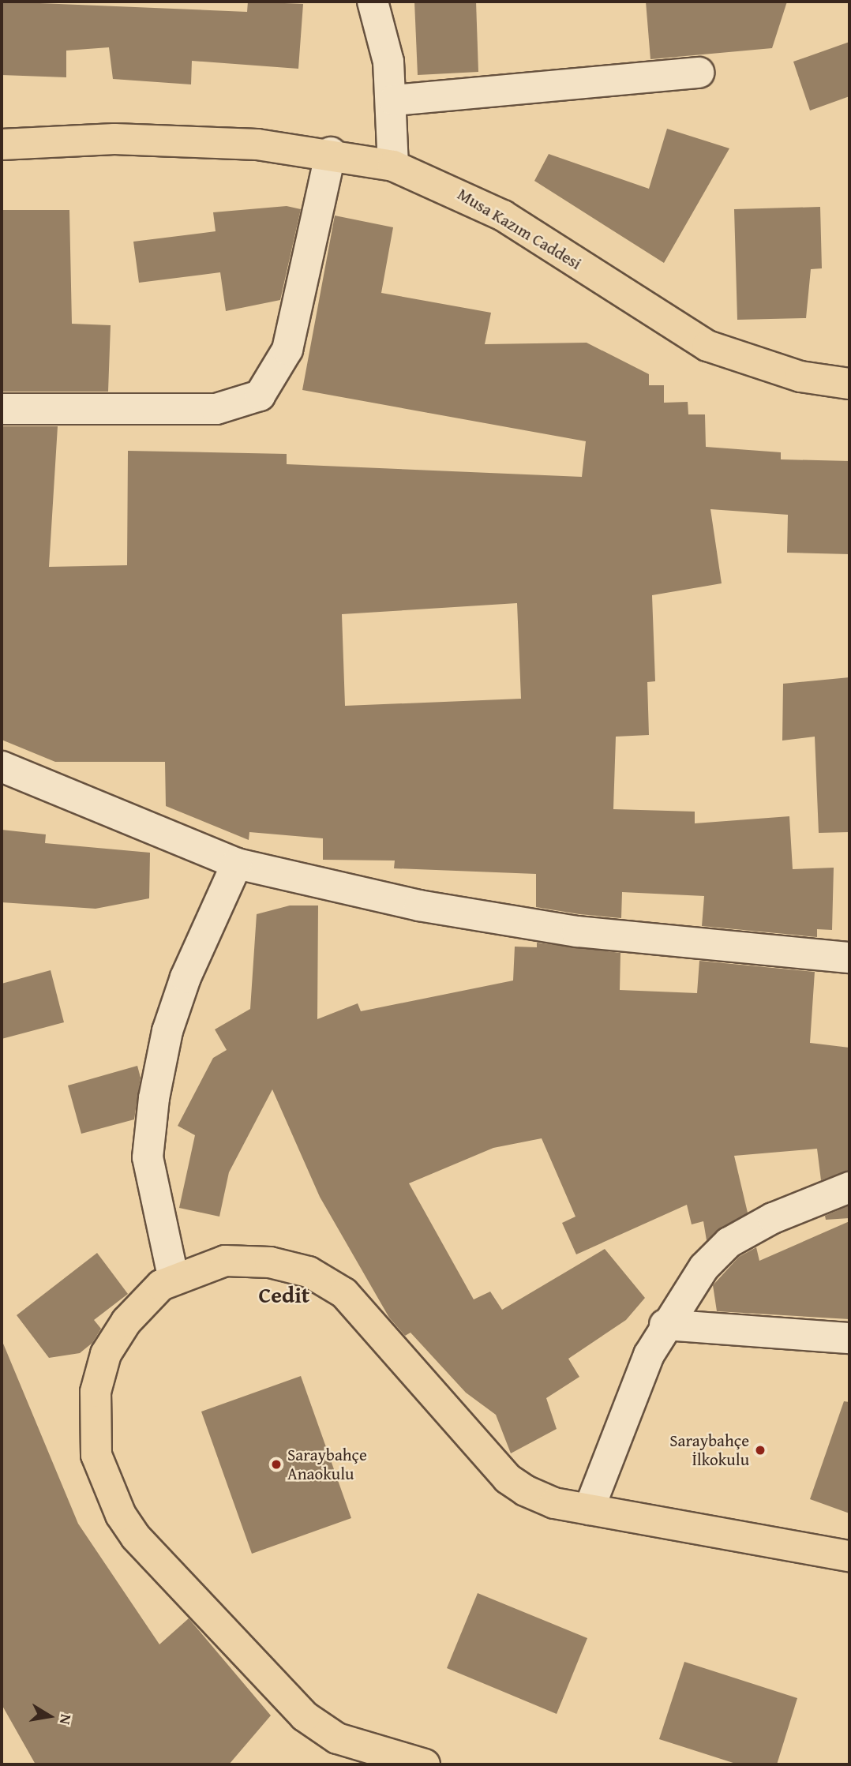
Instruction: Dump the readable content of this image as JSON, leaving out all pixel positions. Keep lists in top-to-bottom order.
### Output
{
  "streets": {
    "main road": ["Musa Kazım Caddesi"]
  },
  "districts": ["Cedit"],
  "places": ["Saraybahçe İlkokulu", "Saraybahçe Anaokulu"],
  "north": "right"
}
